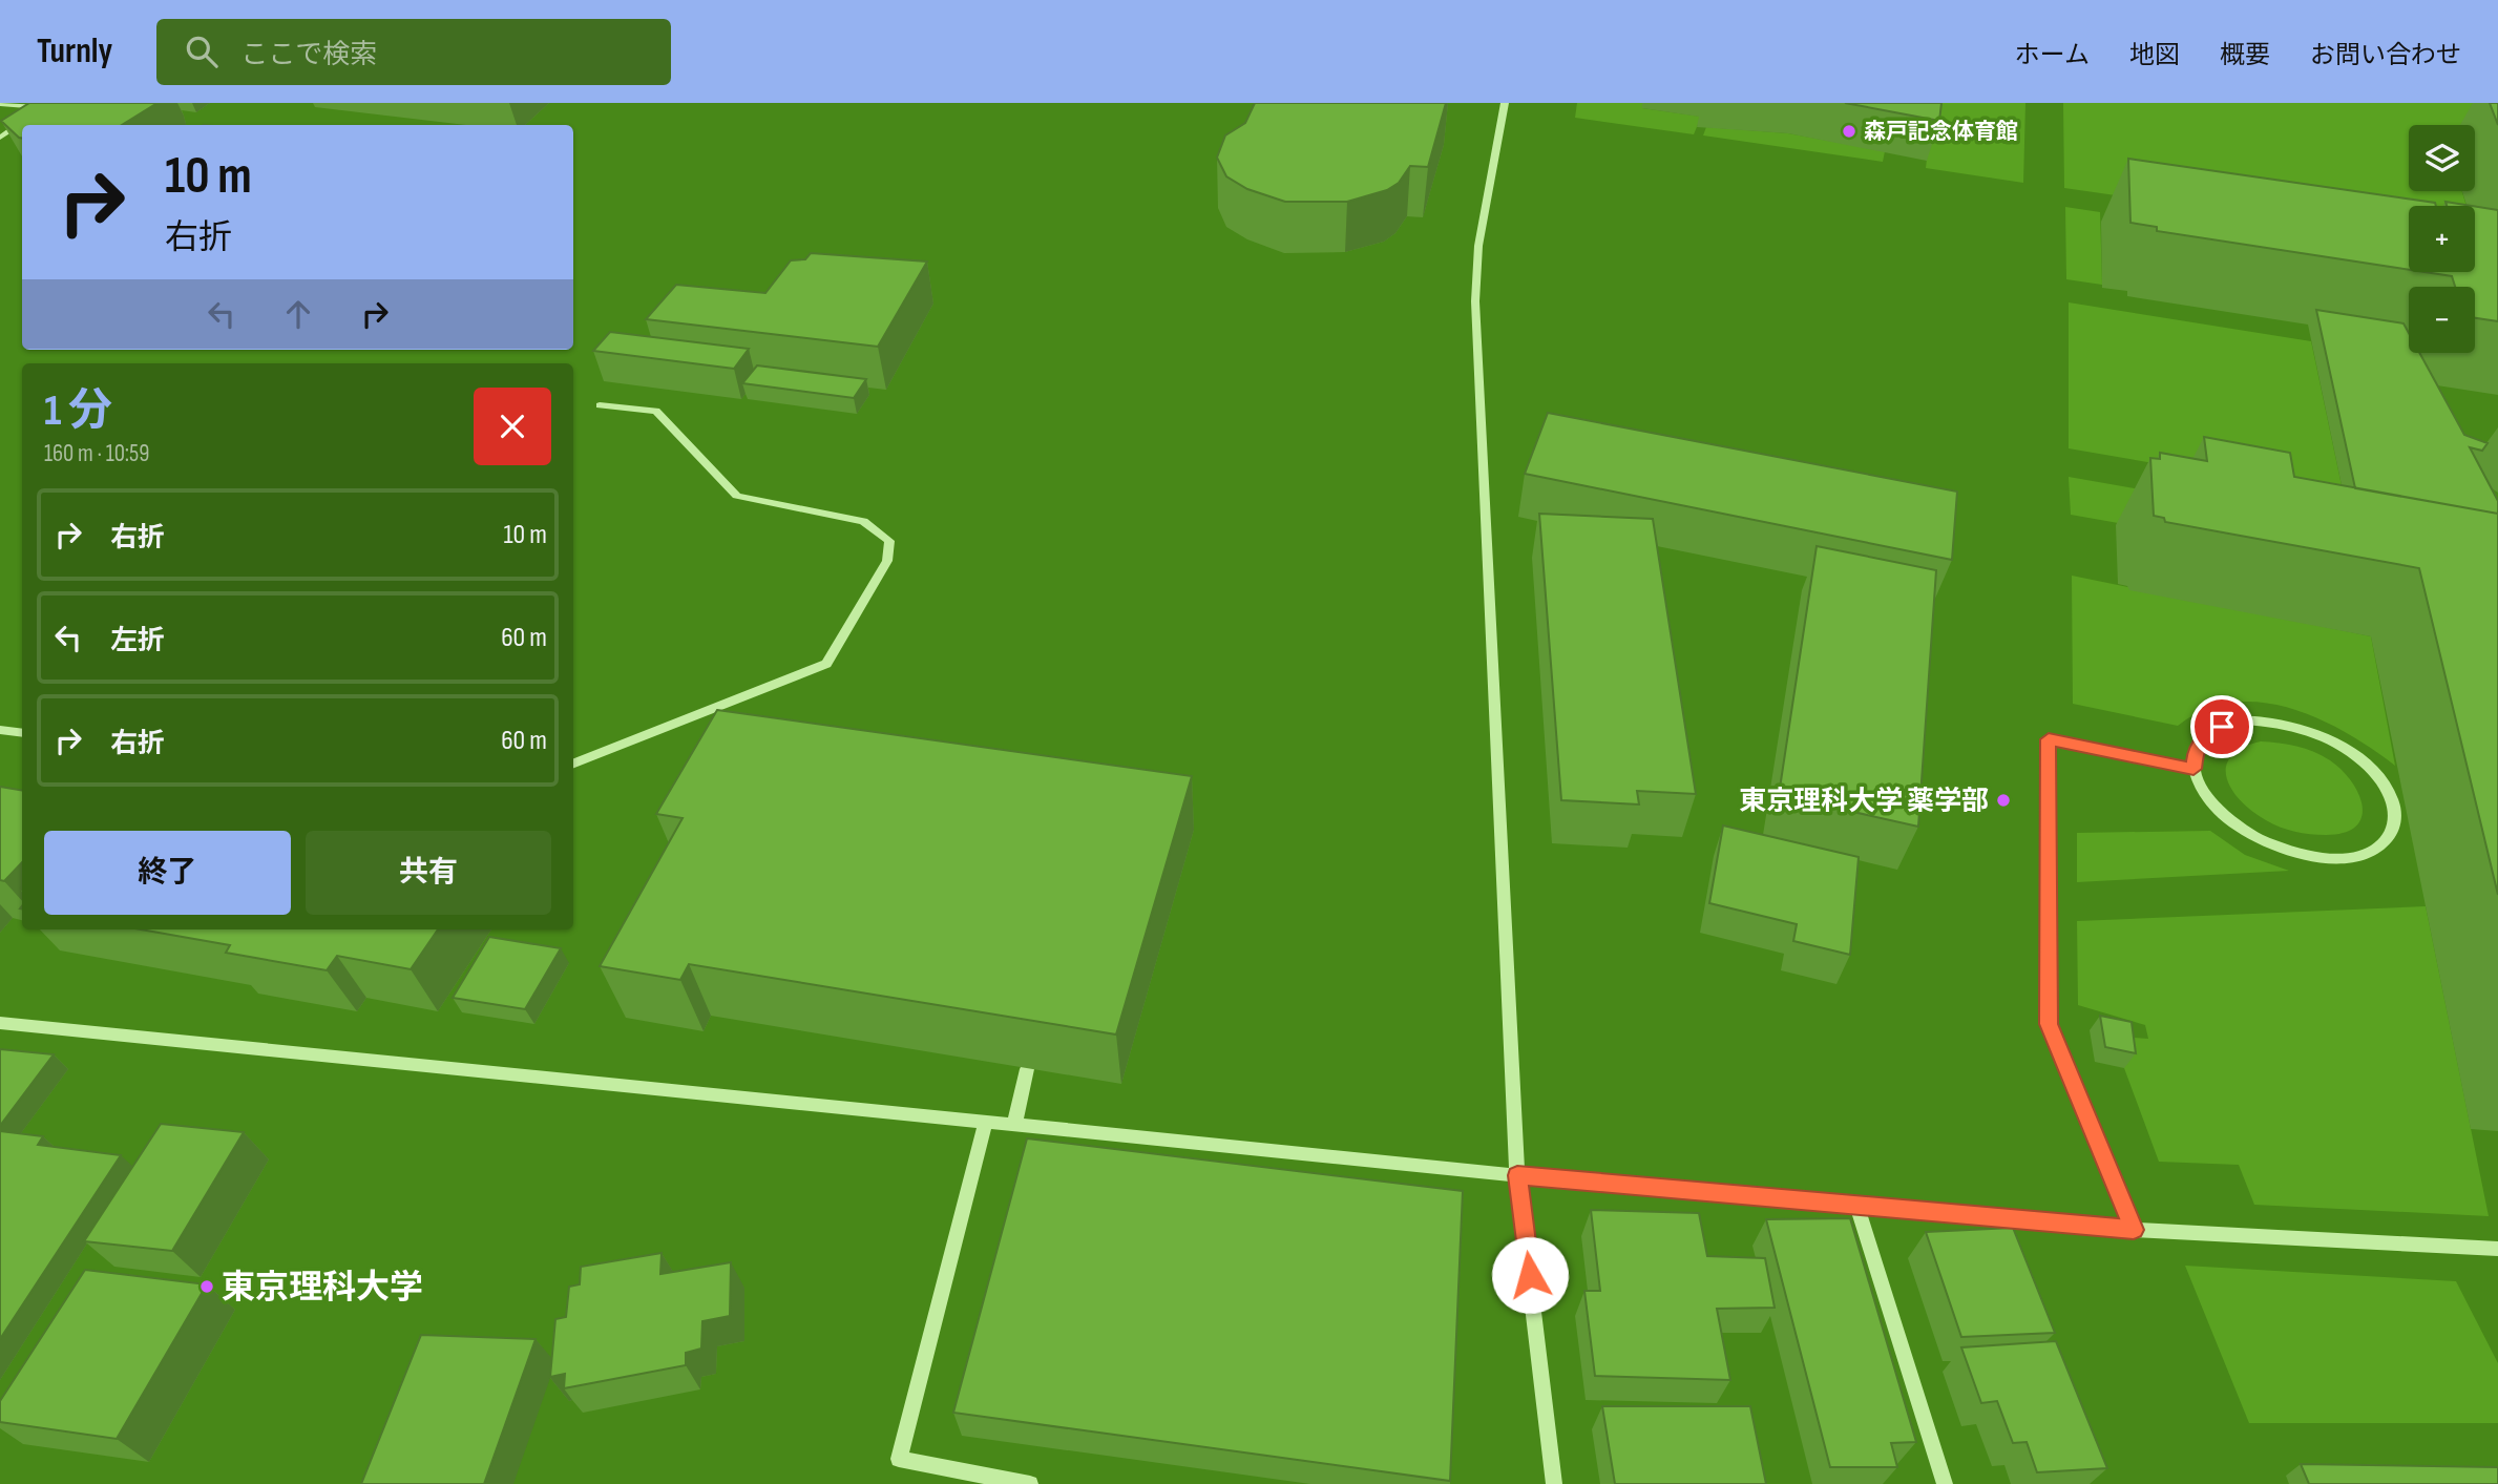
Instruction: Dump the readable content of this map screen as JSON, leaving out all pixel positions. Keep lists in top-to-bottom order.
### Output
{
  "places": ["森戸記念体育館", "東京理科大学 薬学部", "東京理科大学"],
  "page": {
    "header": "Turnly",
    "search": "ここで検索",
    "nav": [
      "ホーム",
      "地図",
      "概要",
      "お問い合わせ"
    ],
    "map_buttons": ["+", "−"],
    "turn": ["10 m", "右折"],
    "heading": ["1 分", "160 m · 10:59"],
    "list": [
      {
        "name": "右折",
        "value": "10 m"
      },
      {
        "name": "左折",
        "value": "60 m"
      },
      {
        "name": "右折",
        "value": "60 m"
      }
    ],
    "buttons": ["終了", "共有"]
  }
}
